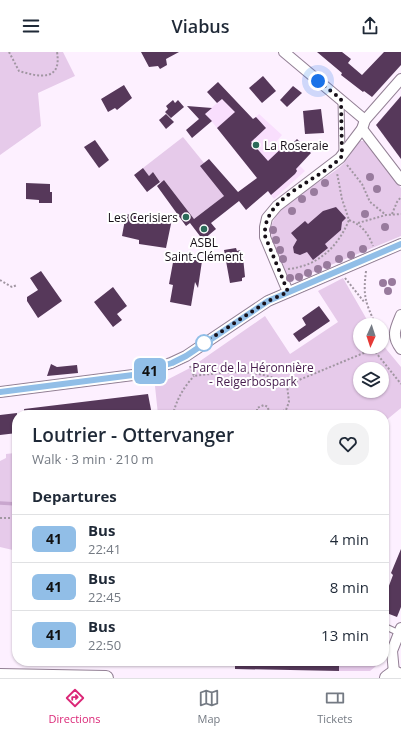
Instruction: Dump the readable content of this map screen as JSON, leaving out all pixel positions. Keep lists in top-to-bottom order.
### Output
{
  "parks": ["Parc de la Héronnière - Reigerbospark"],
  "places": ["La Roseraie", "Les Cerisiers", "ASBL Saint-Clément"],
  "lines": ["bus line 41"],
  "north": "bottom",
  "page": {
    "header": "Viabus",
    "on_map": "41",
    "heading": [
      ["Loutrier - Ottervanger", "Walk · 3 min · 210 m"],
      "Departures"
    ],
    "list": [
      {
        "mark": "41",
        "name": "Bus",
        "note": "22:41",
        "value": "4 min"
      },
      {
        "mark": "41",
        "name": "Bus",
        "note": "22:45",
        "value": "8 min"
      },
      {
        "mark": "41",
        "name": "Bus",
        "note": "22:50",
        "value": "13 min"
      }
    ],
    "tabs": ["Directions", "Map", "Tickets"]
  }
}
